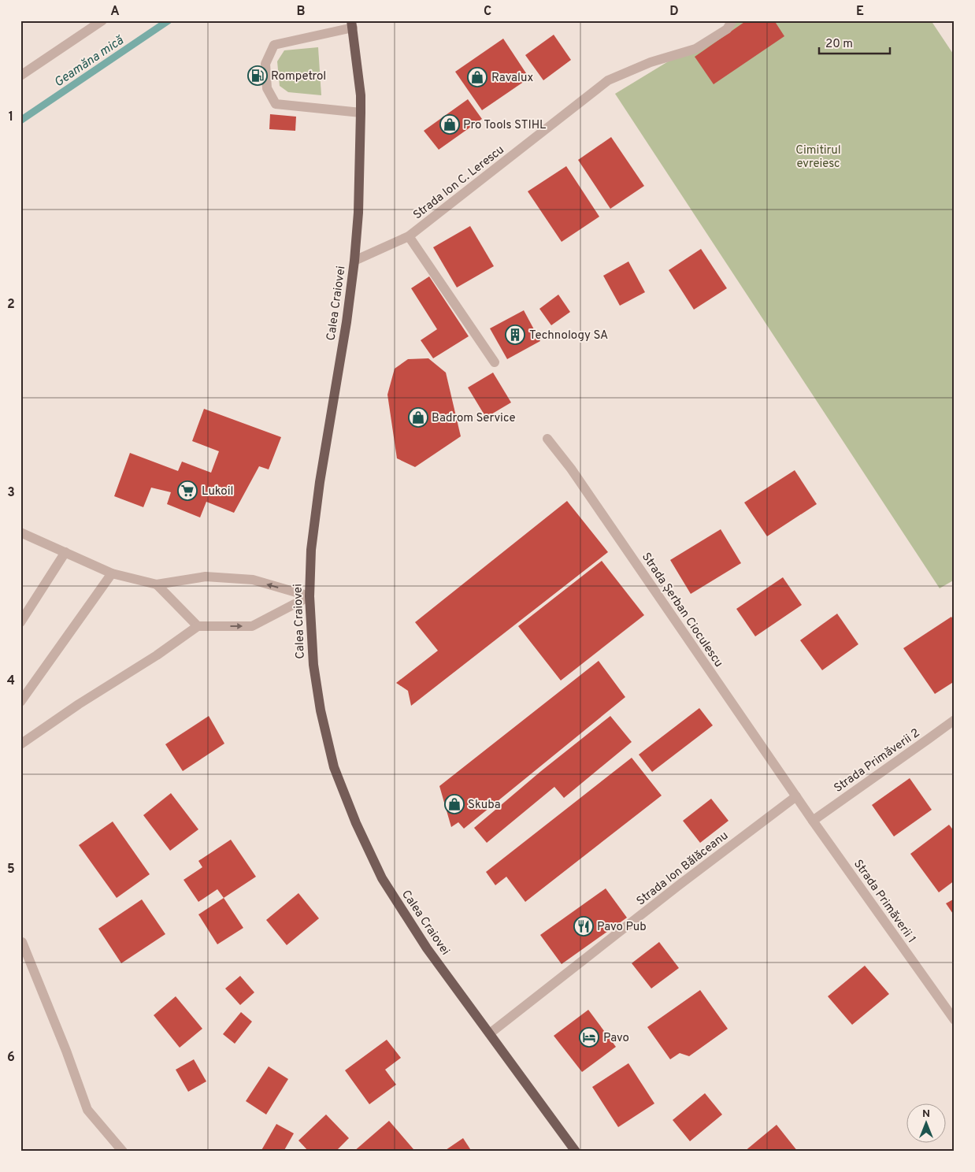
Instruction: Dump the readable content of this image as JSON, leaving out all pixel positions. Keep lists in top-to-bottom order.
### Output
{
  "streets": {
    "main road": ["Calea Craiovei"],
    "street": [
      "Strada Ion C. Lerescu",
      "Strada Șerban Cioculescu",
      "Strada Primăverii 2",
      "Strada Ion Bălăceanu",
      "Strada Primăverii 1"
    ]
  },
  "crossings": [
    ["Strada Ion C. Lerescu", "Calea Craiovei"],
    ["Calea Craiovei", "Strada Ion Bălăceanu"],
    ["Strada Șerban Cioculescu", "Strada Ion Bălăceanu"],
    ["Strada Șerban Cioculescu", "Strada Primăverii 1"],
    ["Strada Primăverii 2", "Strada Primăverii 1"],
    ["Strada Ion Bălăceanu", "Strada Primăverii 1"]
  ],
  "water": ["Geamăna mică"],
  "parks": ["Cimitirul evreiesc"],
  "places": {
    "fuel station": ["Rompetrol"],
    "shop": [
      "Ravalux",
      "Pro Tools STIHL",
      "Badrom Service",
      "Skuba"
    ],
    "building": ["Technology SA"],
    "supermarket": ["Lukoil"],
    "restaurant": ["Pavo Pub"],
    "hotel": ["Pavo"]
  },
  "scale_bar": "20 m",
  "north": "top",
  "grid": {
    "columns": [
      "A",
      "B",
      "C",
      "D",
      "E"
    ],
    "rows": [
      "1",
      "2",
      "3",
      "4",
      "5",
      "6"
    ]
  }
}
